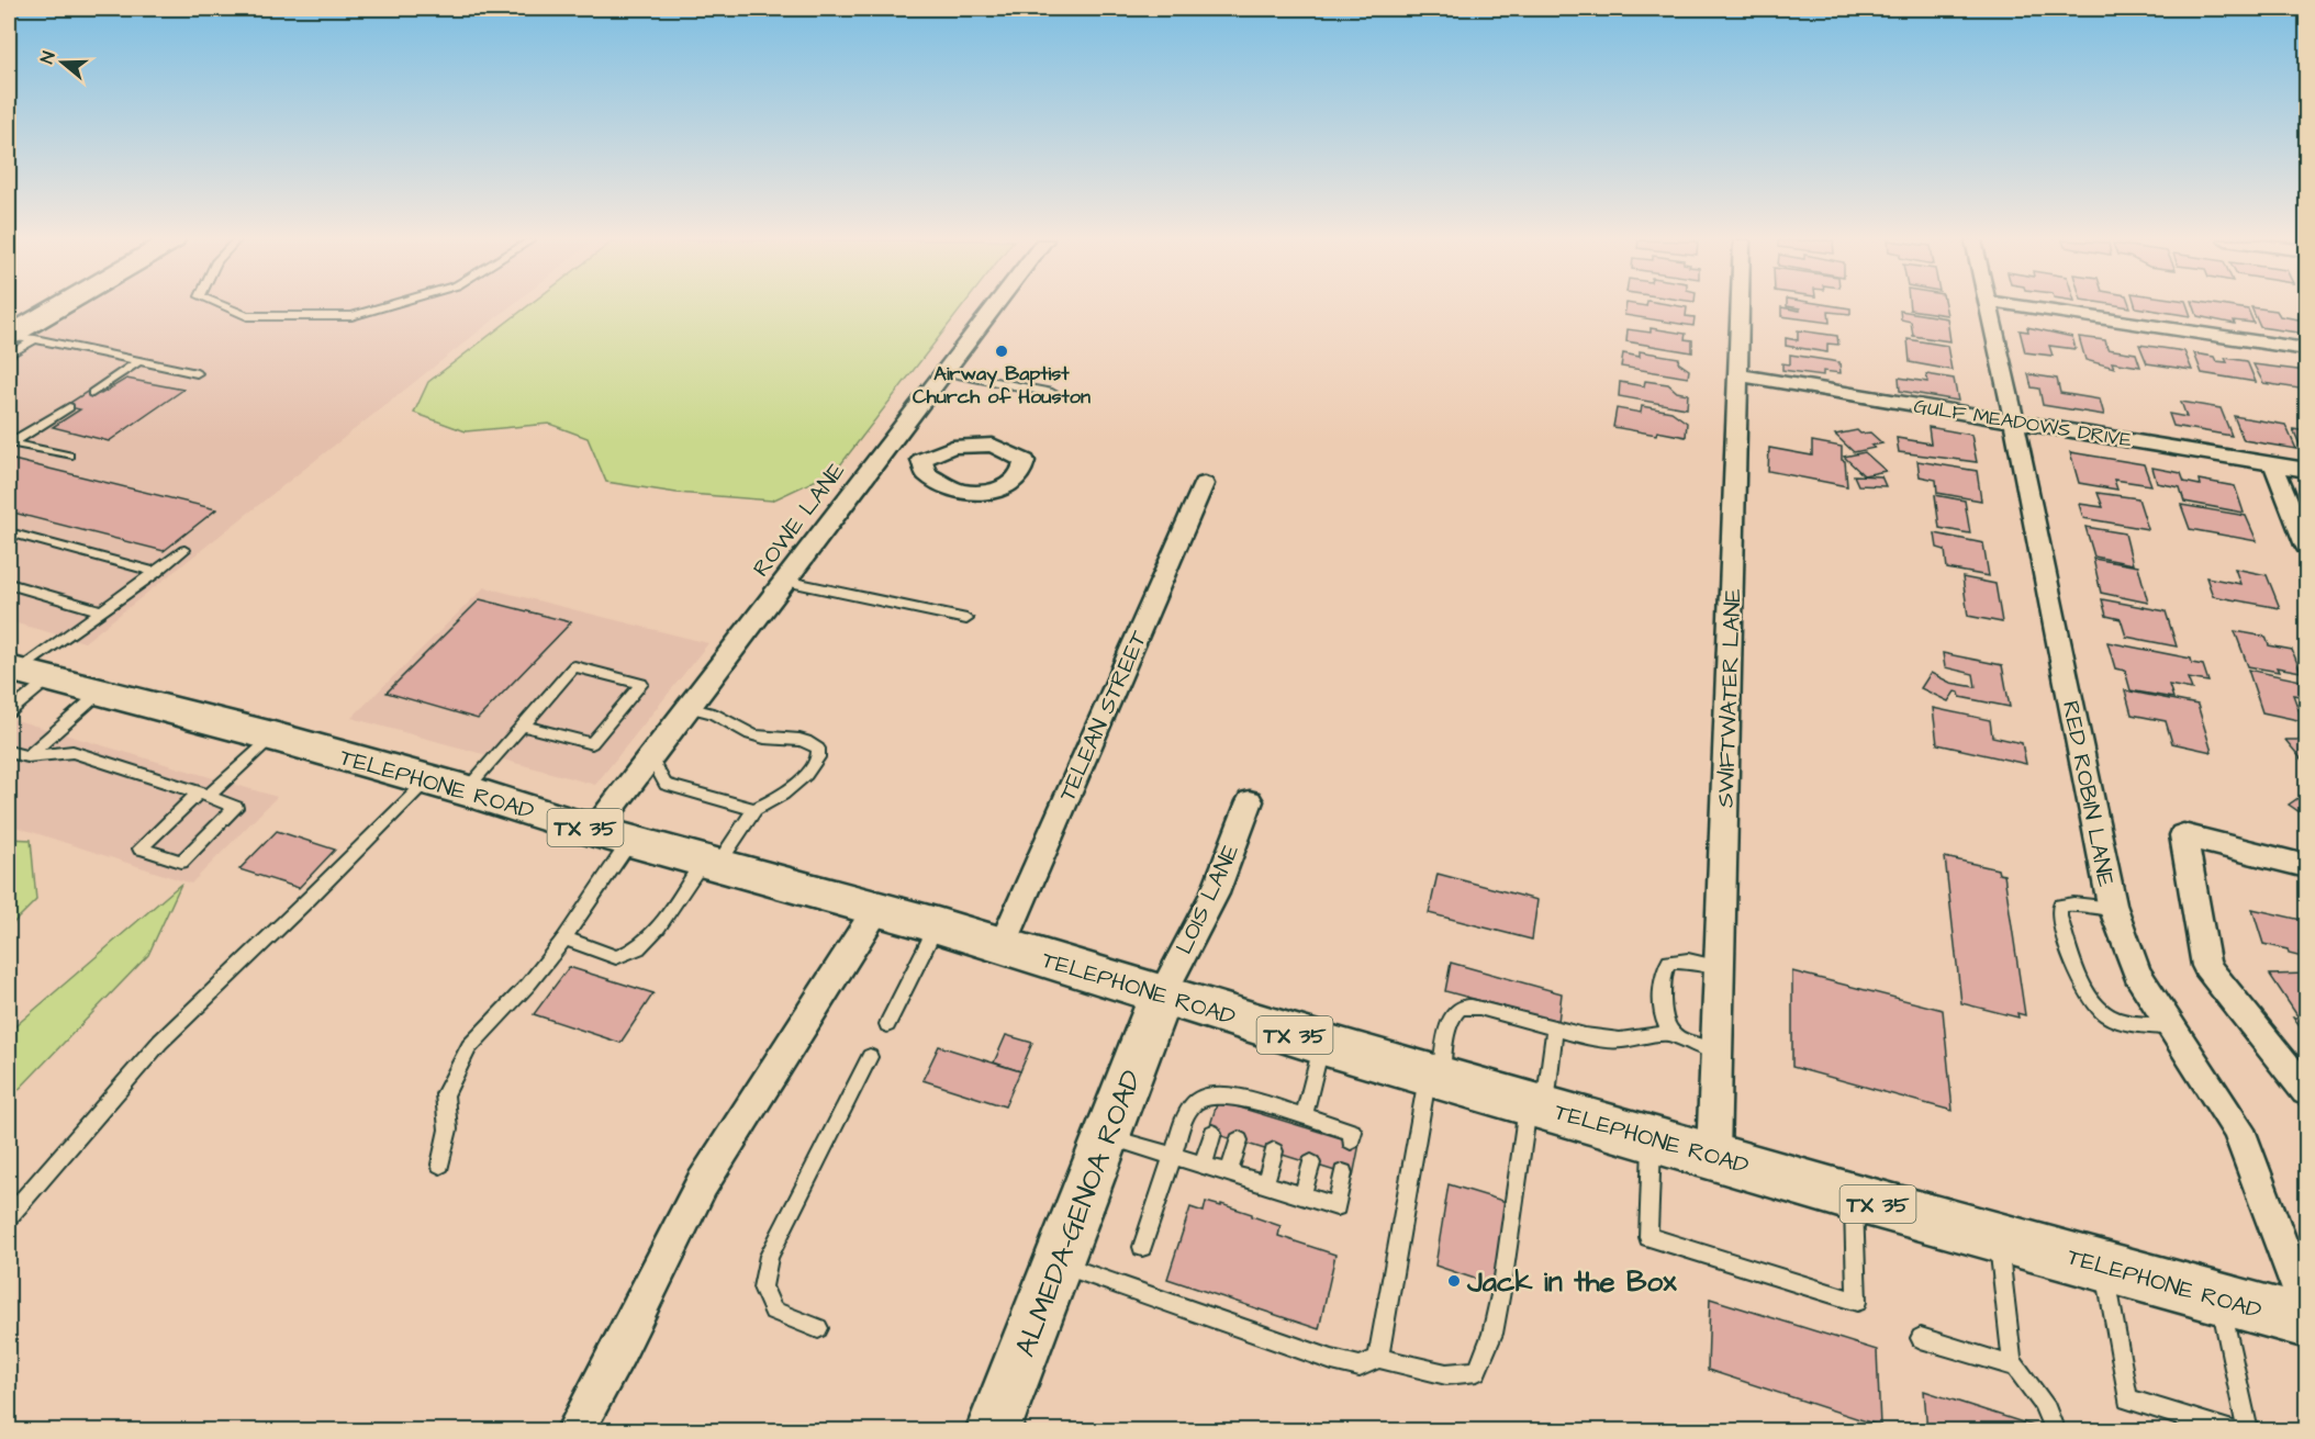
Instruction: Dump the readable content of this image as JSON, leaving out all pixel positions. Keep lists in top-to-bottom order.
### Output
{
  "streets": {
    "main road": ["TELEPHONE ROAD", "TX 35", "ALMEDA-GENOA ROAD"],
    "street": [
      "GULF MEADOWS DRIVE",
      "ROWE LANE",
      "SWIFTWATER LANE",
      "TELEAN STREET",
      "RED ROBIN LANE",
      "LOIS LANE"
    ]
  },
  "crossings": [
    ["GULF MEADOWS DRIVE", "SWIFTWATER LANE"],
    ["GULF MEADOWS DRIVE", "RED ROBIN LANE"],
    ["ROWE LANE", "TELEPHONE ROAD"],
    ["SWIFTWATER LANE", "TELEPHONE ROAD"],
    ["TELEAN STREET", "TELEPHONE ROAD"],
    ["TELEPHONE ROAD", "LOIS LANE"],
    ["TELEPHONE ROAD", "ALMEDA-GENOA ROAD"],
    ["LOIS LANE", "ALMEDA-GENOA ROAD"]
  ],
  "places": ["Airway Baptist Church of Houston", "Jack in the Box"],
  "north": "left"
}
